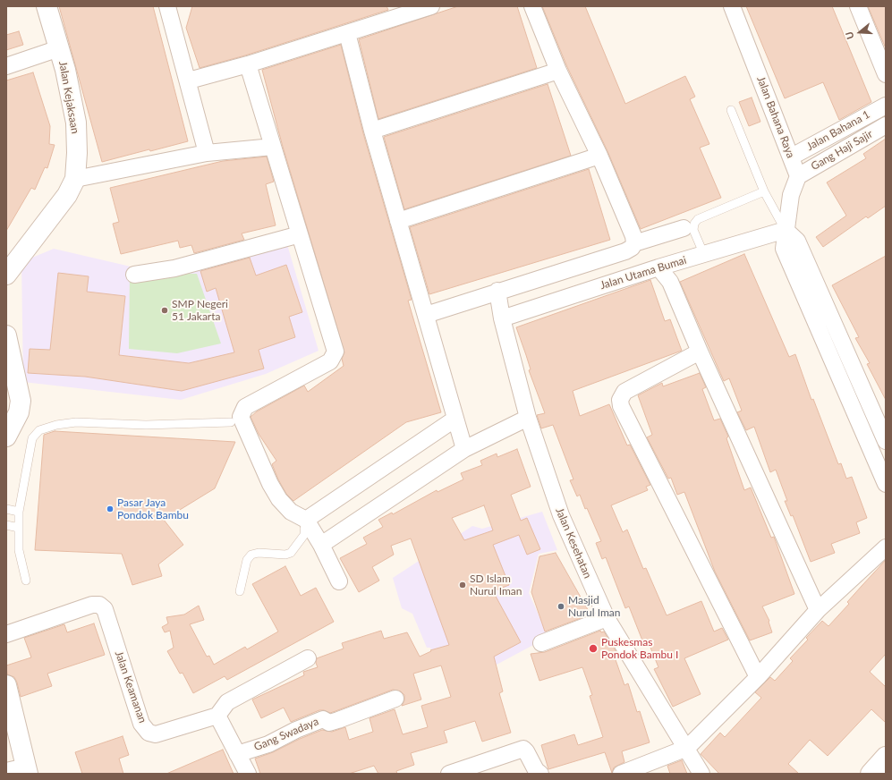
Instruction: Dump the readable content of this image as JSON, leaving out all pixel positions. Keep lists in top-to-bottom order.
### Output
{
  "streets": {
    "street": [
      "Jalan Kejaksaan",
      "Jalan Bahana Raya",
      "Jalan Bahana 1",
      "Gang Haji Sajir",
      "Jalan Utama Bumai",
      "Jalan Kesehatan",
      "Jalan Keamanan",
      "Gang Swadaya"
    ]
  },
  "crossings": [
    ["Jalan Bahana Raya", "Jalan Bahana 1"],
    ["Jalan Bahana Raya", "Gang Haji Sajir"],
    ["Jalan Utama Bumai", "Jalan Kesehatan"]
  ],
  "places": [
    "SMP Negeri 51 Jakarta",
    "Pasar Jaya Pondok Bambu",
    "SD Islam Nurul Iman",
    "Masjid Nurul Iman",
    "Puskesmas Pondok Bambu I"
  ],
  "north": "left"
}
